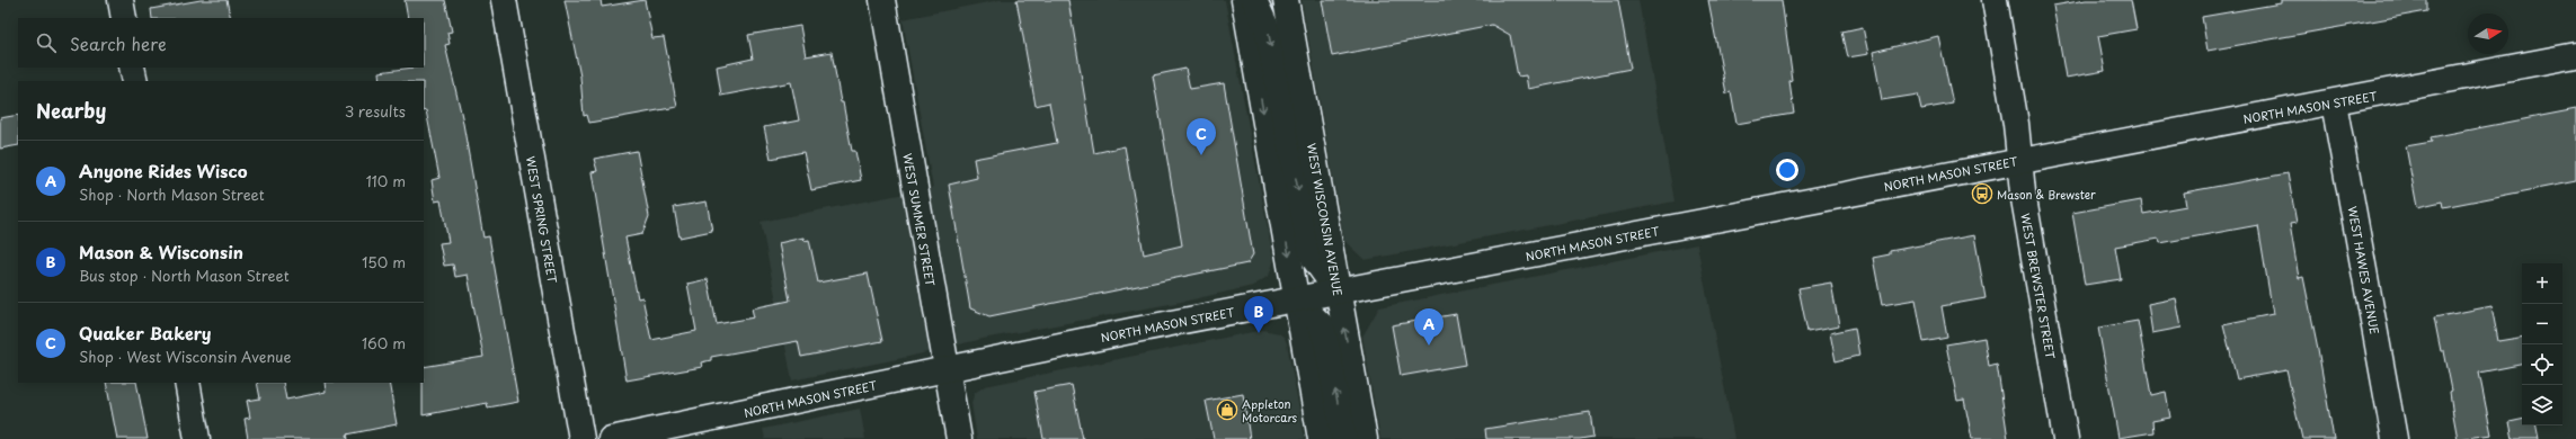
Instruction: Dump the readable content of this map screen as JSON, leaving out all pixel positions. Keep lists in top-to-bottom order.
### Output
{
  "streets": {
    "main road": [
      "NORTH MASON STREET",
      "WEST SPRING STREET",
      "WEST SUMMER STREET",
      "WEST WISCONSIN AVENUE",
      "WEST HAWES AVENUE",
      "WEST BREWSTER STREET"
    ]
  },
  "crossings": [
    ["NORTH MASON STREET", "WEST SUMMER STREET"],
    ["NORTH MASON STREET", "WEST WISCONSIN AVENUE"],
    ["NORTH MASON STREET", "WEST HAWES AVENUE"],
    ["NORTH MASON STREET", "WEST BREWSTER STREET"]
  ],
  "places": {
    "bus stop": ["Mason & Brewster"],
    "shop": ["Appleton Motorcars"]
  },
  "north": "right",
  "page": {
    "search": "Search here",
    "heading": ["Nearby", "3 results"],
    "pins": ["C", "B", "A"],
    "list": [
      {
        "mark": "A",
        "name": "Anyone Rides Wisco",
        "note": "Shop · North Mason Street",
        "value": "110 m"
      },
      {
        "mark": "B",
        "name": "Mason & Wisconsin",
        "note": "Bus stop · North Mason Street",
        "value": "150 m"
      },
      {
        "mark": "C",
        "name": "Quaker Bakery",
        "note": "Shop · West Wisconsin Avenue",
        "value": "160 m"
      }
    ],
    "map_buttons": ["+", "−"]
  }
}
